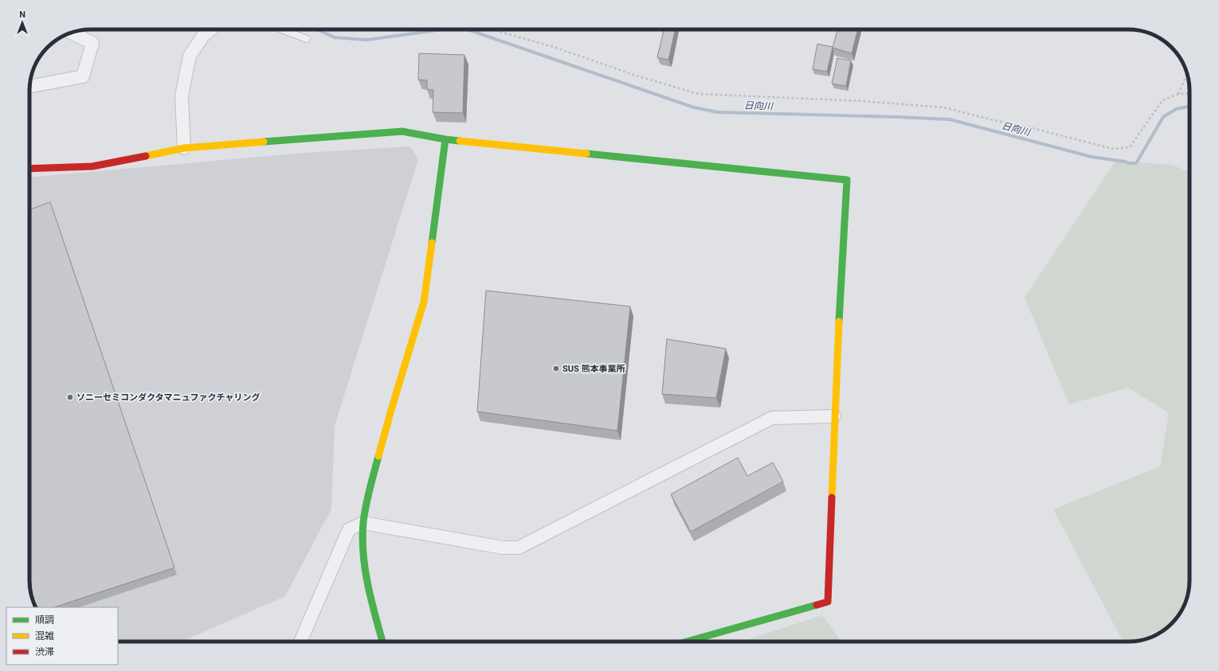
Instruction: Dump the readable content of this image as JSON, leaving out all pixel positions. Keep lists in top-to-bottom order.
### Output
{
  "water": ["日向川"],
  "places": ["SUS 熊本事業所", "ソニーセミコンダクタマニュファクチャリング"],
  "legend": ["順調", "混雑", "渋滞"],
  "north": "top"
}
